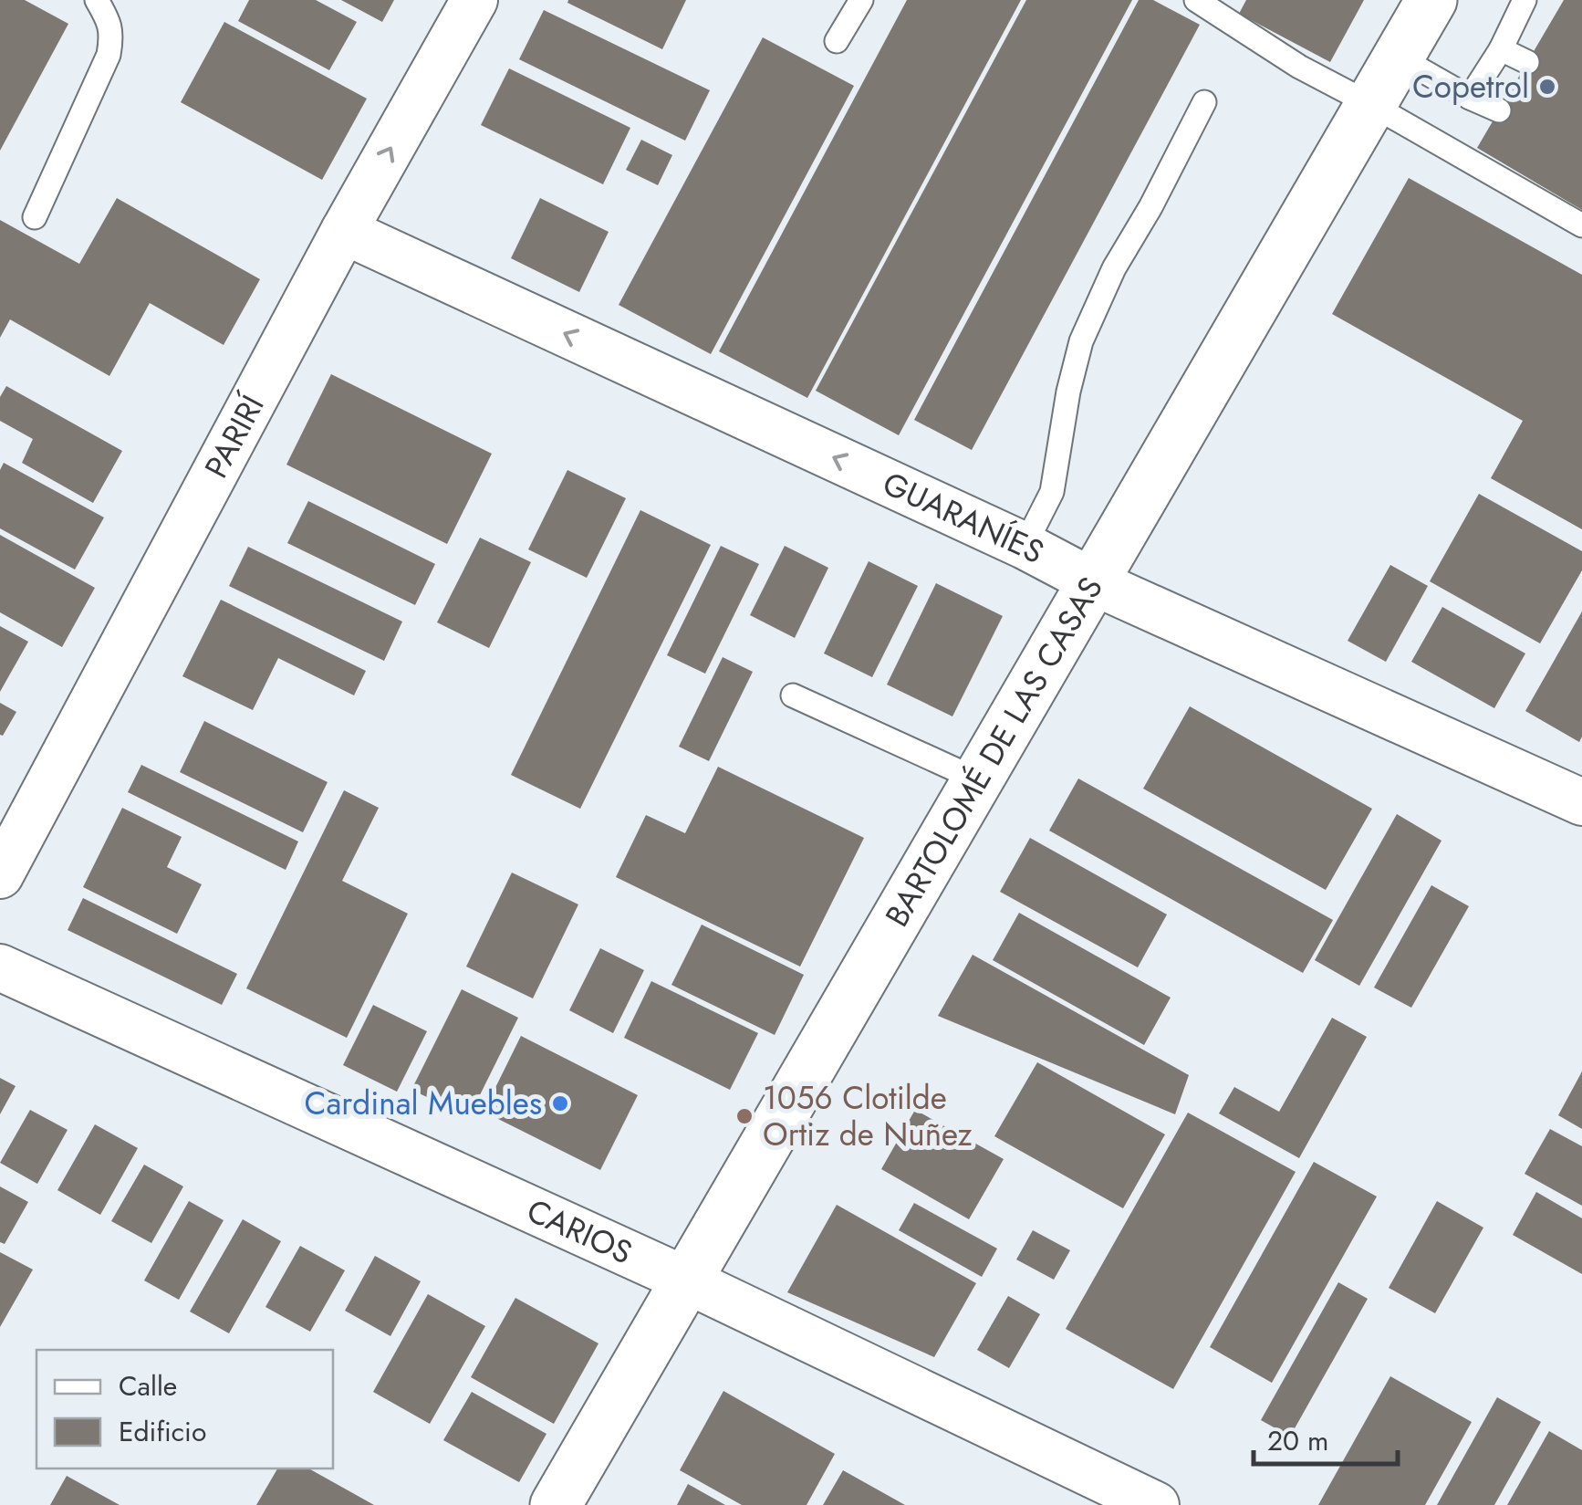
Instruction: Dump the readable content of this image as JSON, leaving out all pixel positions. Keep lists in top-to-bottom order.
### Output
{
  "streets": {
    "street": [
      "PARIRÍ",
      "GUARANÍES",
      "BARTOLOMÉ DE LAS CASAS",
      "CARIOS"
    ]
  },
  "crossings": [
    ["PARIRÍ", "GUARANÍES"],
    ["GUARANÍES", "BARTOLOMÉ DE LAS CASAS"],
    ["BARTOLOMÉ DE LAS CASAS", "CARIOS"]
  ],
  "one_way": ["GUARANÍES"],
  "places": ["Copetrol", "Cardinal Muebles", "1056 Clotilde Ortiz de Nuñez"],
  "legend": ["Calle", "Edificio"],
  "scale_bar": "20 m"
}
